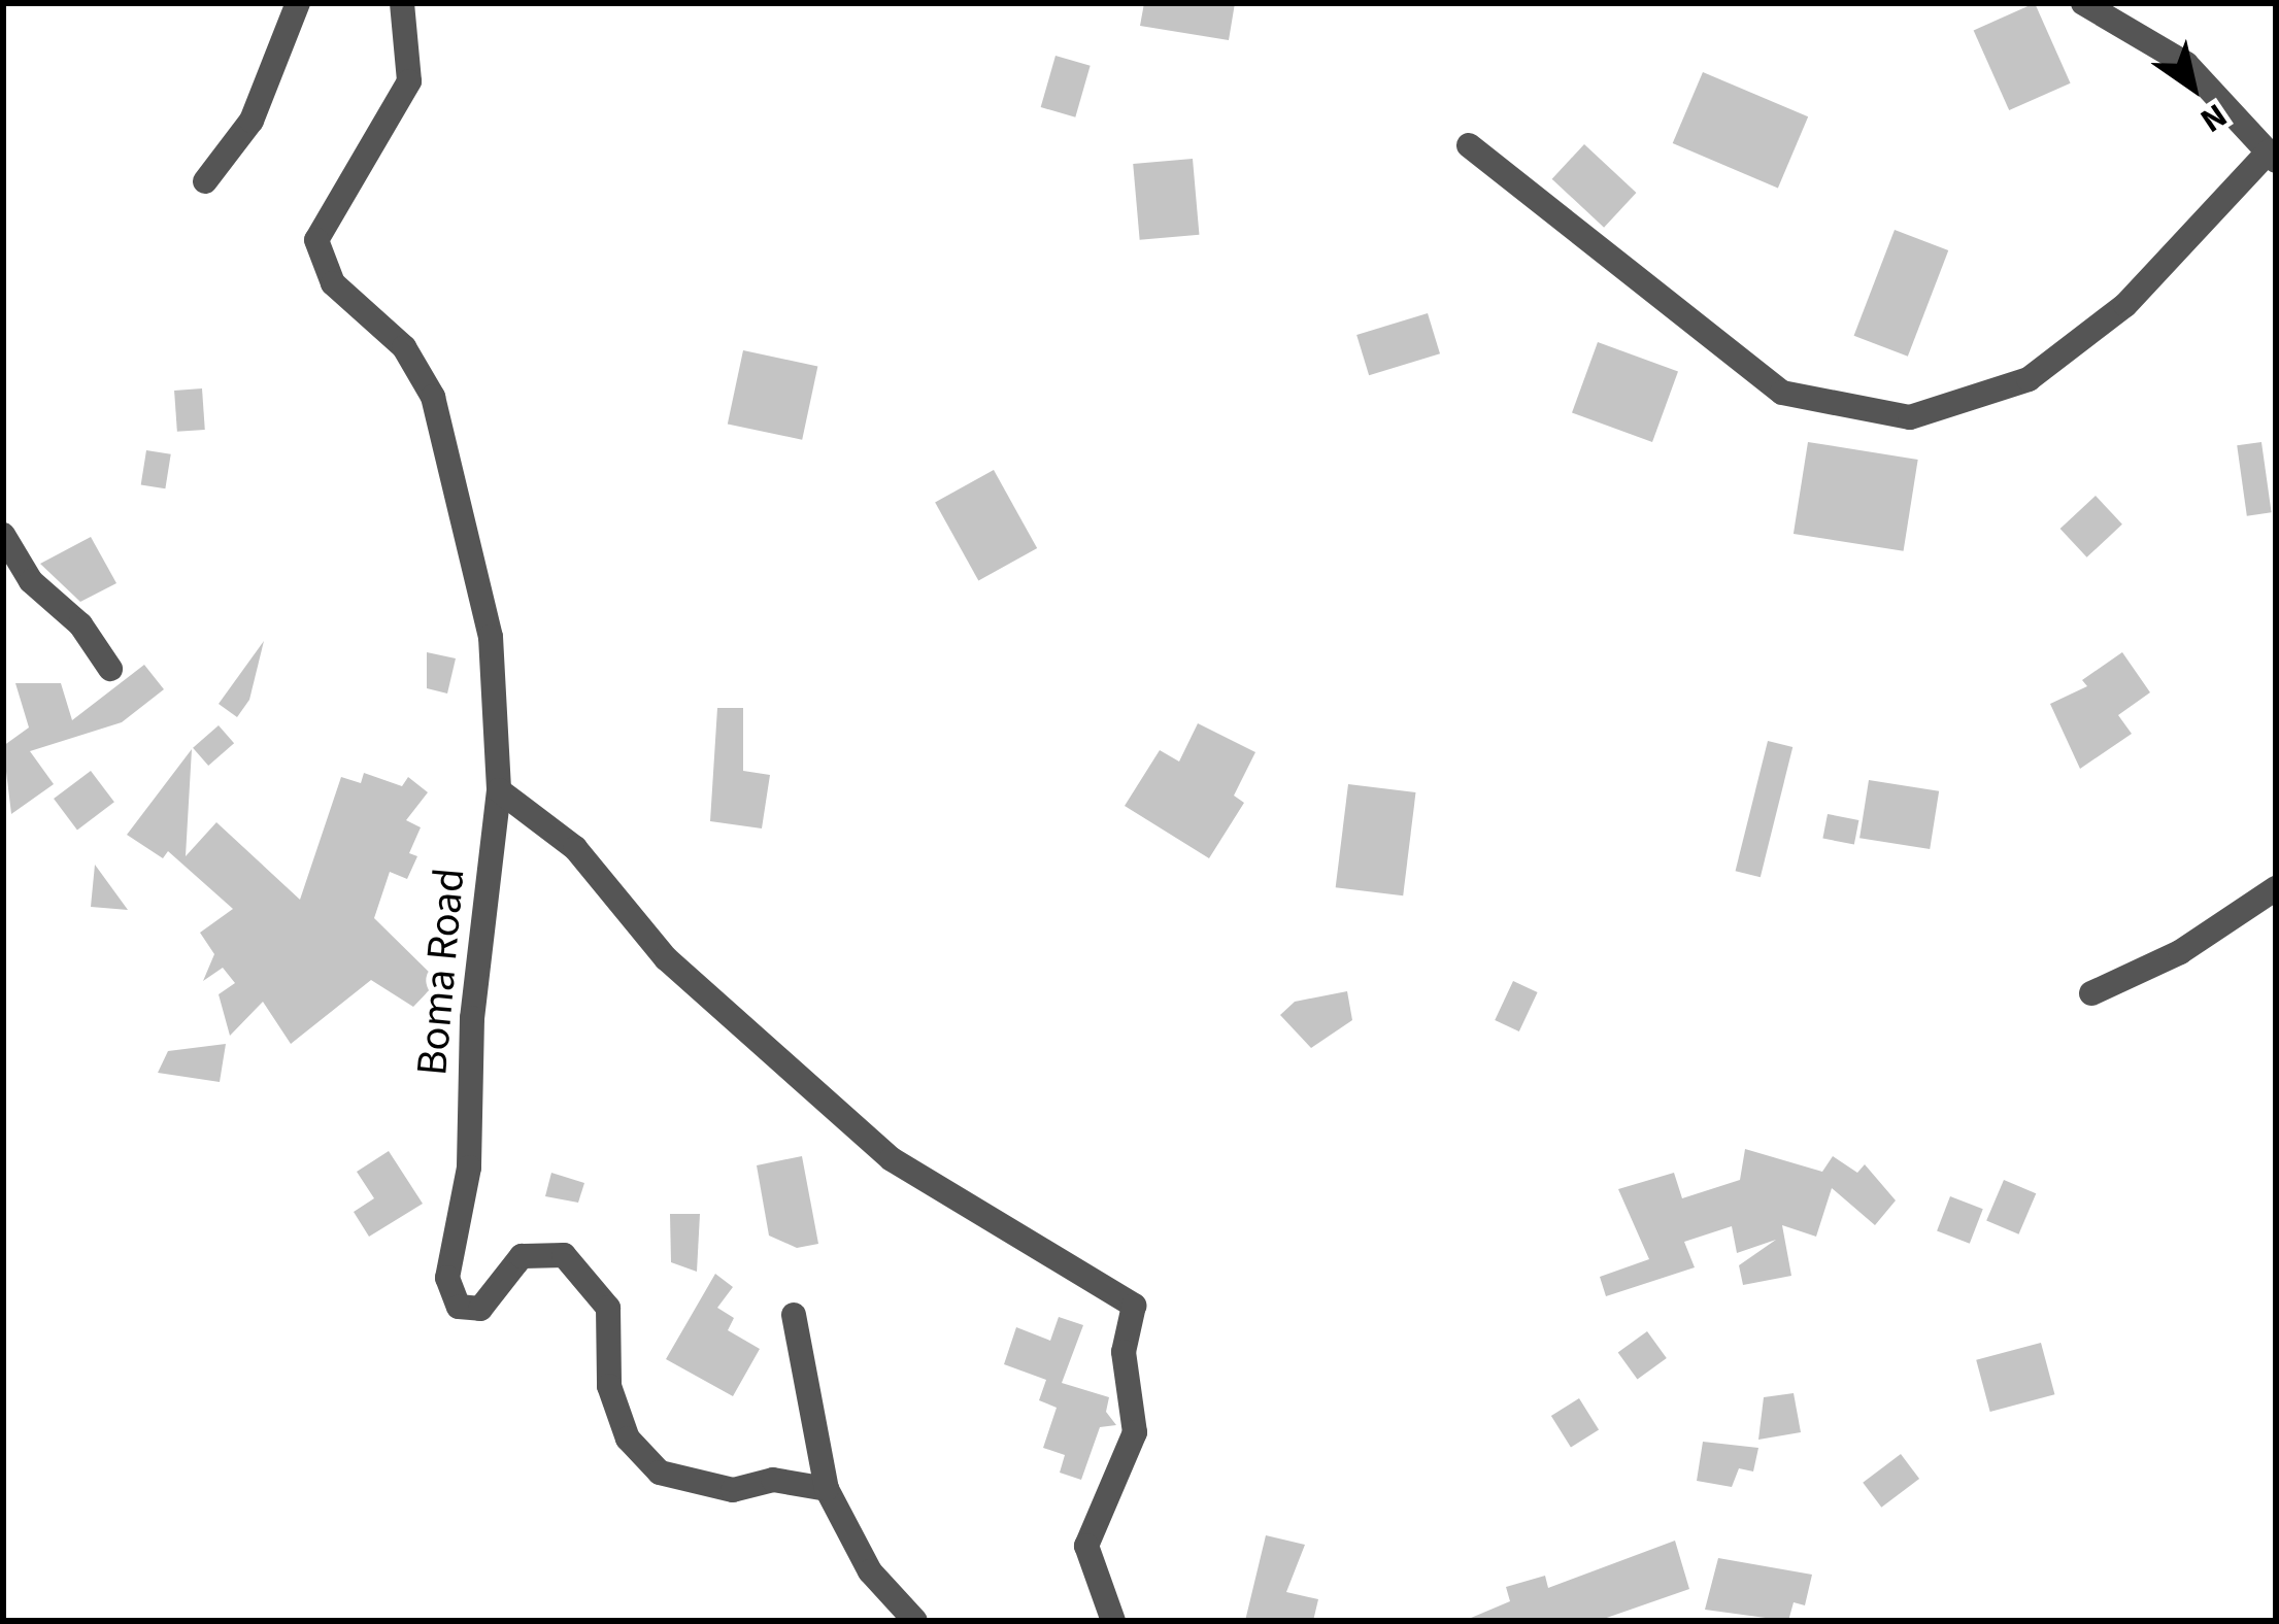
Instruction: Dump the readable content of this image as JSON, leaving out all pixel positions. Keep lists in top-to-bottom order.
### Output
{
  "streets": {
    "street": ["Boma Road"]
  },
  "north": "bottom right"
}
